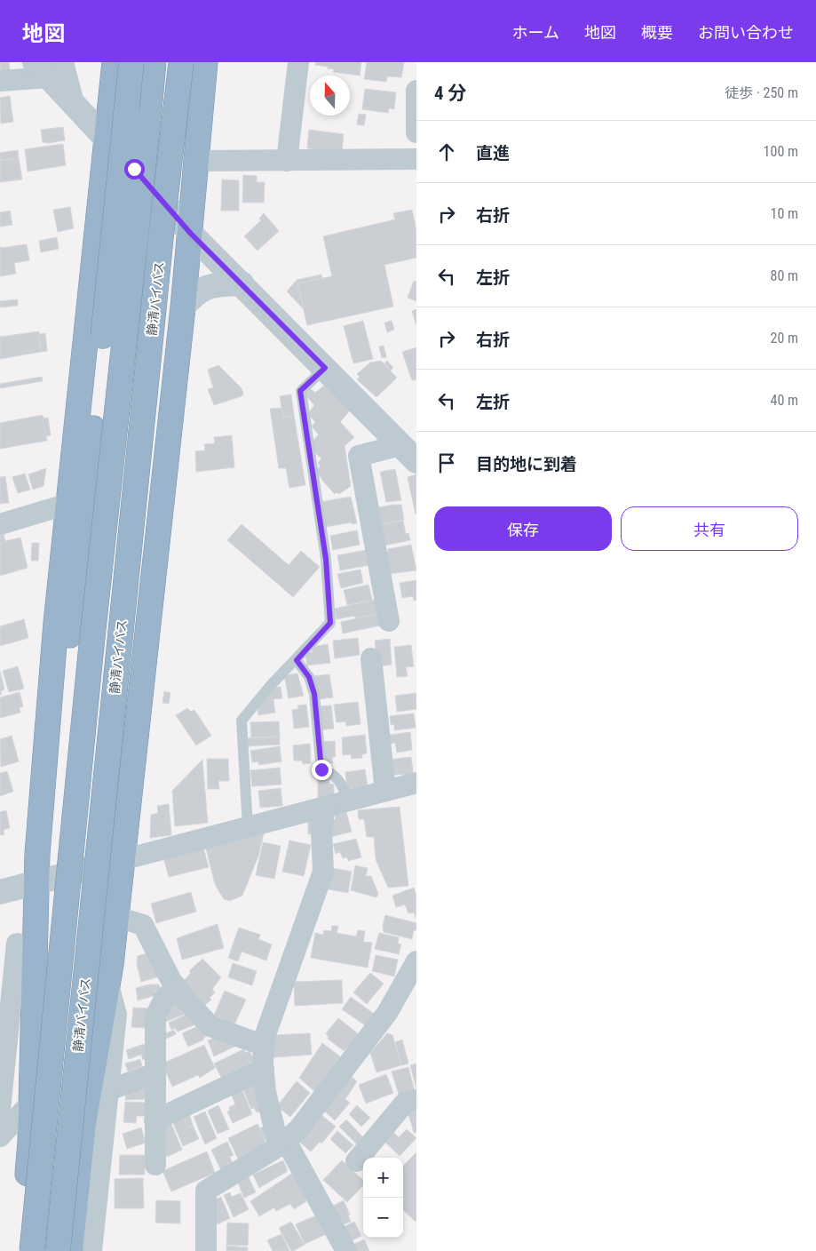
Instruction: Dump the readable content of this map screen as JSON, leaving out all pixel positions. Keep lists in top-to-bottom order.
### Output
{
  "streets": {
    "highway": ["静清バイパス"]
  },
  "north": "top",
  "page": {
    "header": "地図",
    "nav": [
      "ホーム",
      "地図",
      "概要",
      "お問い合わせ"
    ],
    "heading": ["4 分", "徒歩 · 250 m"],
    "list": [
      ["直進", "100 m"],
      ["右折", "10 m"],
      ["左折", "80 m"],
      ["右折", "20 m"],
      ["左折", "40 m"],
      "目的地に到着"
    ],
    "buttons": ["保存", "共有"],
    "map_buttons": ["+", "−"]
  }
}
